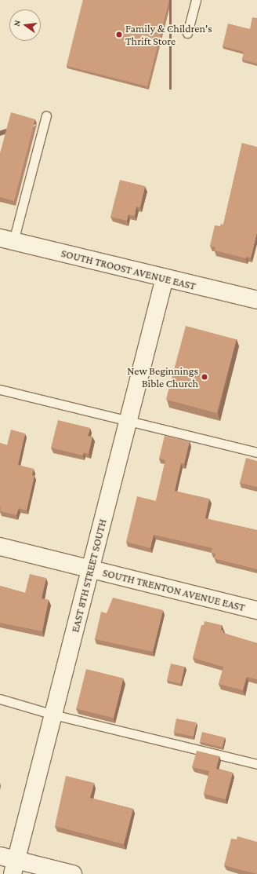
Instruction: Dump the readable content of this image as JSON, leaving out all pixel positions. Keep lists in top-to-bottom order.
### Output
{
  "streets": {
    "street": ["SOUTH TROOST AVENUE EAST", "EAST 8TH STREET SOUTH", "SOUTH TRENTON AVENUE EAST"]
  },
  "crossings": [
    ["SOUTH TROOST AVENUE EAST", "EAST 8TH STREET SOUTH"],
    ["EAST 8TH STREET SOUTH", "SOUTH TRENTON AVENUE EAST"]
  ],
  "places": ["Family & Children's Thrift Store", "New Beginnings Bible Church"],
  "north": "left"
}
